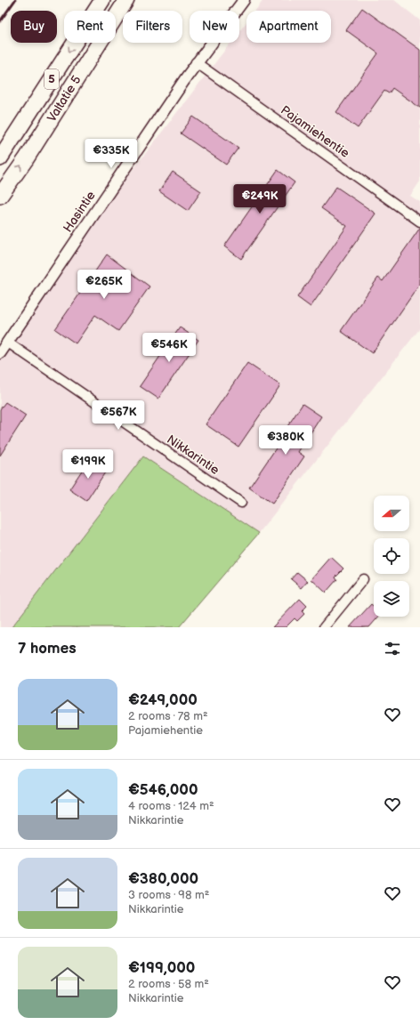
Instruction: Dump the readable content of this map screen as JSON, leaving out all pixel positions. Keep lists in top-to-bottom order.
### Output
{
  "streets": {
    "highway": ["5", "Valtatie 5"],
    "street": ["Pajamiehentie", "Hasintie", "Nikkarintie"]
  },
  "crossings": [
    ["Pajamiehentie", "Hasintie"],
    ["Hasintie", "Nikkarintie"]
  ],
  "north": "left",
  "page": {
    "chip": [
      "Buy",
      "Rent",
      "Filters",
      "New",
      "Apartment"
    ],
    "price": [
      "€335K",
      "€249K",
      "€265K",
      "€546K",
      "€567K",
      "€380K",
      "€199K"
    ],
    "heading": "7 homes",
    "list": [
      {
        "name": "€249,000",
        "note": "2 rooms · 78 m² · Pajamiehentie"
      },
      {
        "name": "€546,000",
        "note": "4 rooms · 124 m² · Nikkarintie"
      },
      {
        "name": "€380,000",
        "note": "3 rooms · 98 m² · Nikkarintie"
      },
      {
        "name": "€199,000",
        "note": "2 rooms · 58 m² · Nikkarintie"
      }
    ]
  }
}
